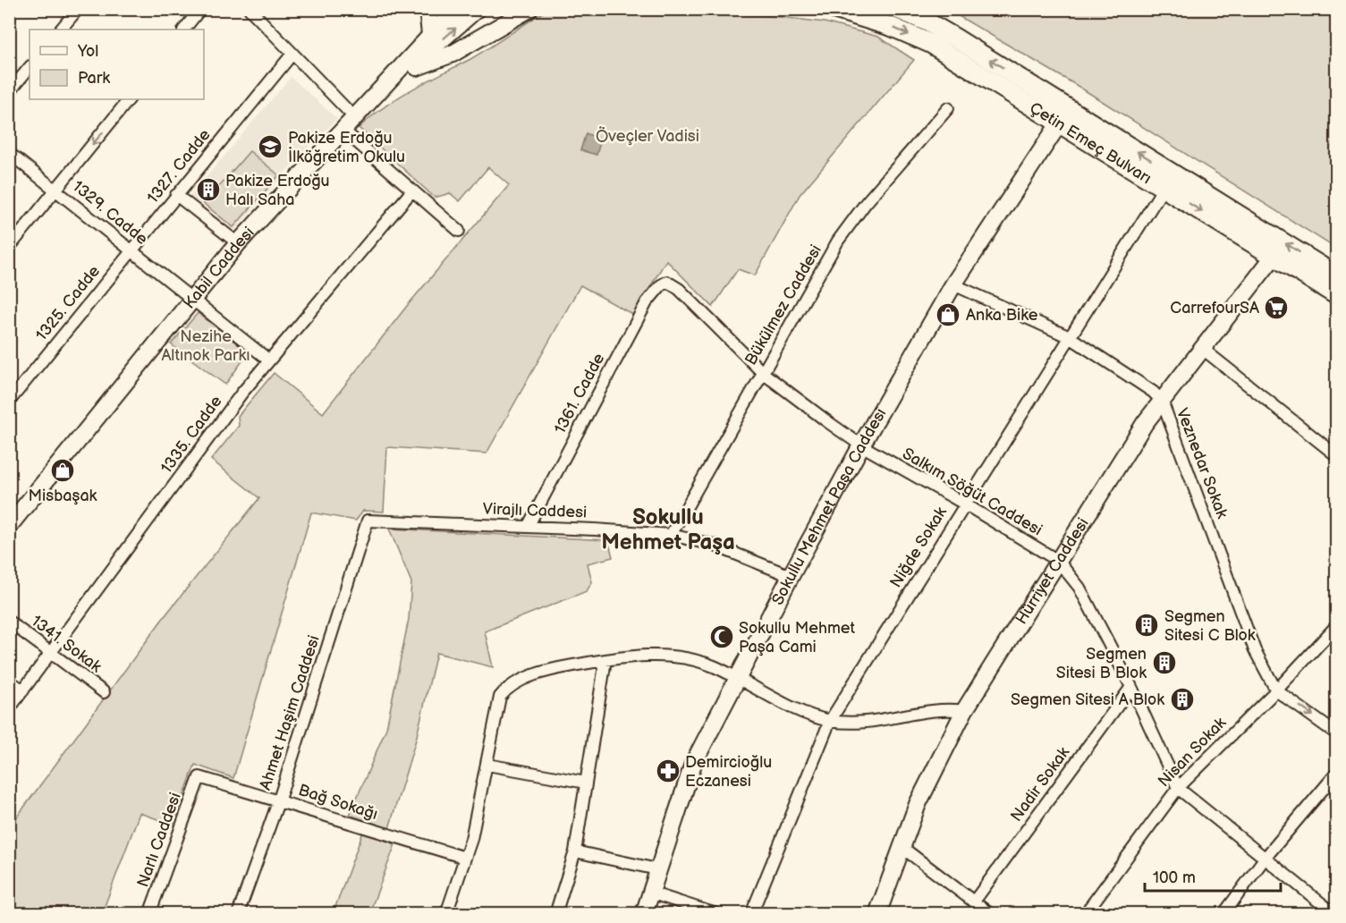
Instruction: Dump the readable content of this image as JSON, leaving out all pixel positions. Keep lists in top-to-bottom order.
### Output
{
  "streets": {
    "main road": [
      "Çetin Emeç Bulvarı",
      "Kabil Caddesi",
      "Sokullu Mehmet Paşa Caddesi",
      "Hürriyet Caddesi"
    ],
    "street": [
      "1327. Cadde",
      "1329. Cadde",
      "1325. Cadde",
      "Bükülmez Caddesi",
      "1361. Cadde",
      "1335. Cadde",
      "Veznedar Sokak",
      "Salkım Söğüt Caddesi",
      "Virajlı Caddesi",
      "Niğde Sokak",
      "1341. Sokak",
      "Ahmet Haşim Caddesi",
      "Nisan Sokak",
      "Nadir Sokak",
      "Bağ Sokağı",
      "Narlı Caddesi"
    ]
  },
  "crossings": [
    ["Çetin Emeç Bulvarı", "Sokullu Mehmet Paşa Caddesi"],
    ["Çetin Emeç Bulvarı", "Niğde Sokak"],
    ["Çetin Emeç Bulvarı", "Hürriyet Caddesi"],
    ["1327. Cadde", "1329. Cadde"],
    ["1327. Cadde", "1325. Cadde"],
    ["1329. Cadde", "Kabil Caddesi"],
    ["1329. Cadde", "1325. Cadde"],
    ["1329. Cadde", "1335. Cadde"],
    ["Bükülmez Caddesi", "Salkım Söğüt Caddesi"],
    ["Bükülmez Caddesi", "Virajlı Caddesi"],
    ["1361. Cadde", "Salkım Söğüt Caddesi"],
    ["1361. Cadde", "Virajlı Caddesi"],
    ["1335. Cadde", "1341. Sokak"],
    ["Veznedar Sokak", "Sokullu Mehmet Paşa Caddesi"],
    ["Veznedar Sokak", "Niğde Sokak"],
    ["Veznedar Sokak", "Hürriyet Caddesi"],
    ["Veznedar Sokak", "Nisan Sokak"],
    ["Salkım Söğüt Caddesi", "Sokullu Mehmet Paşa Caddesi"],
    ["Salkım Söğüt Caddesi", "Niğde Sokak"],
    ["Salkım Söğüt Caddesi", "Hürriyet Caddesi"],
    ["Salkım Söğüt Caddesi", "Nisan Sokak"],
    ["Salkım Söğüt Caddesi", "Nadir Sokak"],
    ["Sokullu Mehmet Paşa Caddesi", "Virajlı Caddesi"],
    ["Virajlı Caddesi", "Ahmet Haşim Caddesi"],
    ["Ahmet Haşim Caddesi", "Bağ Sokağı"],
    ["Bağ Sokağı", "Narlı Caddesi"]
  ],
  "districts": ["Sokullu Mehmet Paşa"],
  "parks": ["Öveçler Vadisi", "Nezihe Altınok Parkı"],
  "places": {
    "school or university": ["Pakize Erdoğu İlköğretim Okulu"],
    "building": [
      "Pakize Erdoğu Halı Saha",
      "Segmen Sitesi C Blok",
      "Segmen Sitesi B Blok",
      "Segmen Sitesi A Blok"
    ],
    "supermarket": ["CarrefourSA"],
    "shop": ["Anka Bike", "Misbaşak"],
    "mosque": ["Sokullu Mehmet Paşa Cami"],
    "pharmacy": ["Demircioğlu Eczanesi"]
  },
  "legend": ["Yol", "Park"],
  "scale_bar": "100 m"
}
